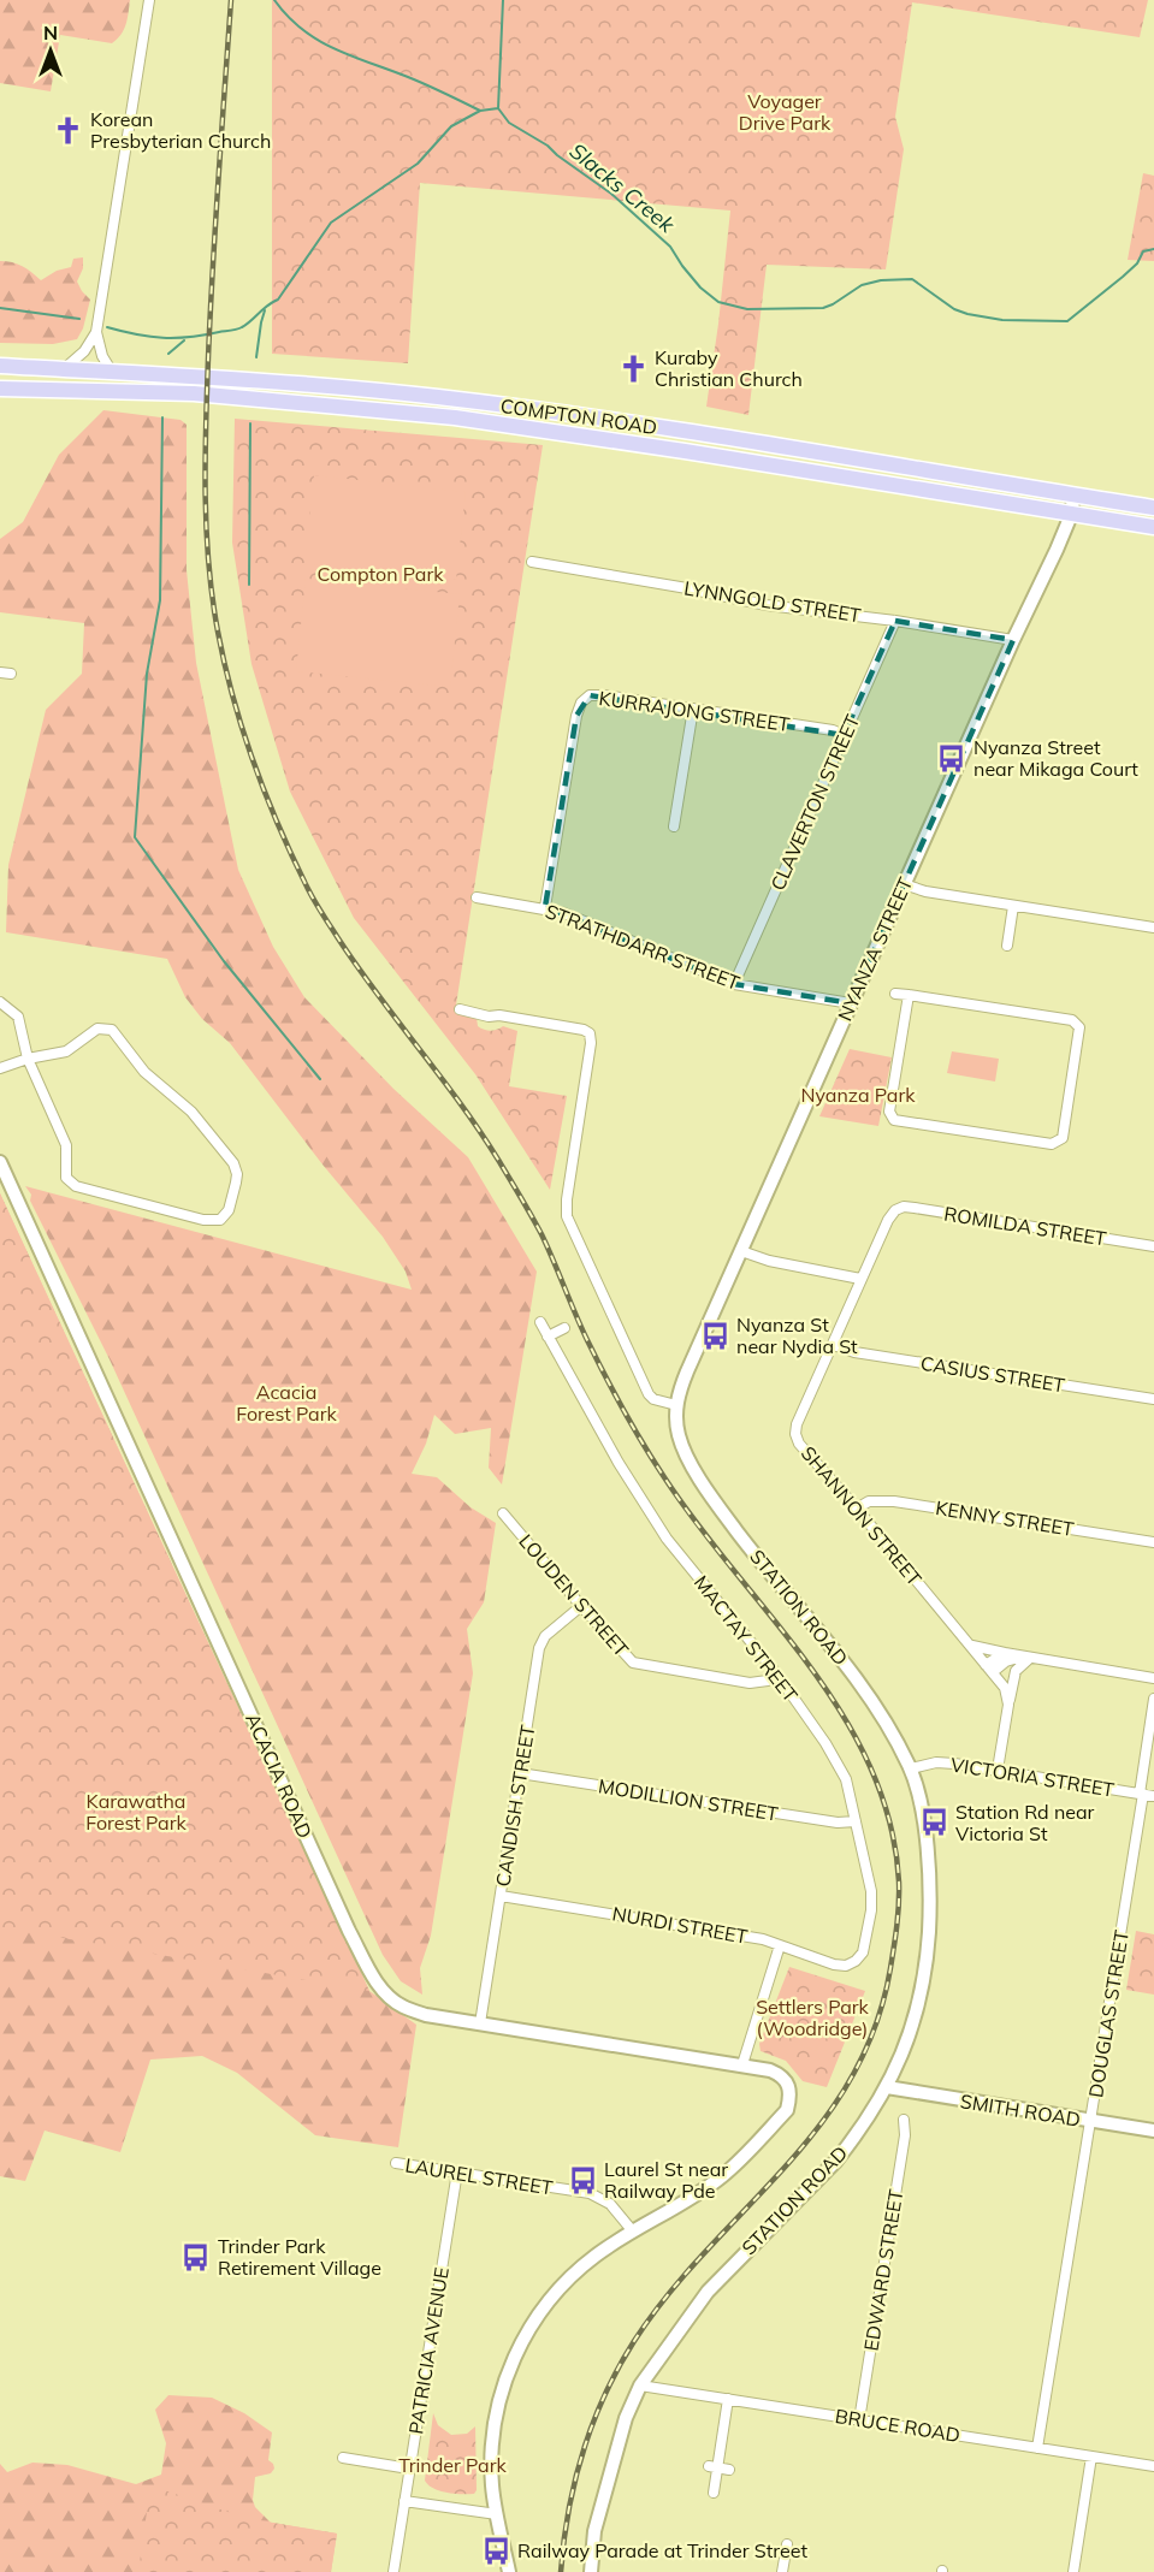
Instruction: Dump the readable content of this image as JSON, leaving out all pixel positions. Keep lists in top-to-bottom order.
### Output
{
  "streets": {
    "main road": ["COMPTON ROAD"],
    "street": [
      "LYNNGOLD STREET",
      "KURRAJONG STREET",
      "CLAVERTON STREET",
      "STRATHDARR STREET",
      "NYANZA STREET",
      "ROMILDA STREET",
      "CASIUS STREET",
      "SHANNON STREET",
      "KENNY STREET",
      "LOUDEN STREET",
      "STATION ROAD",
      "MACTAY STREET",
      "ACACIA ROAD",
      "VICTORIA STREET",
      "MODILLION STREET",
      "CANDISH STREET",
      "NURDI STREET",
      "DOUGLAS STREET",
      "SMITH ROAD",
      "LAUREL STREET",
      "EDWARD STREET",
      "PATRICIA AVENUE",
      "BRUCE ROAD"
    ]
  },
  "crossings": [
    ["COMPTON ROAD", "NYANZA STREET"],
    ["LYNNGOLD STREET", "CLAVERTON STREET"],
    ["LYNNGOLD STREET", "NYANZA STREET"],
    ["KURRAJONG STREET", "CLAVERTON STREET"],
    ["KURRAJONG STREET", "STRATHDARR STREET"],
    ["CLAVERTON STREET", "STRATHDARR STREET"],
    ["STRATHDARR STREET", "NYANZA STREET"],
    ["NYANZA STREET", "STATION ROAD"],
    ["ROMILDA STREET", "SHANNON STREET"],
    ["CASIUS STREET", "SHANNON STREET"],
    ["SHANNON STREET", "KENNY STREET"],
    ["LOUDEN STREET", "MACTAY STREET"],
    ["LOUDEN STREET", "CANDISH STREET"],
    ["STATION ROAD", "VICTORIA STREET"],
    ["STATION ROAD", "SMITH ROAD"],
    ["STATION ROAD", "BRUCE ROAD"],
    ["MACTAY STREET", "MODILLION STREET"],
    ["MACTAY STREET", "NURDI STREET"],
    ["ACACIA ROAD", "CANDISH STREET"],
    ["ACACIA ROAD", "LAUREL STREET"],
    ["VICTORIA STREET", "DOUGLAS STREET"],
    ["MODILLION STREET", "CANDISH STREET"],
    ["CANDISH STREET", "NURDI STREET"],
    ["DOUGLAS STREET", "SMITH ROAD"],
    ["DOUGLAS STREET", "BRUCE ROAD"],
    ["LAUREL STREET", "PATRICIA AVENUE"],
    ["EDWARD STREET", "BRUCE ROAD"]
  ],
  "water": ["Slacks Creek"],
  "parks": [
    "Voyager Drive Park",
    "Compton Park",
    "Nyanza Park",
    "Acacia Forest Park",
    "Karawatha Forest Park",
    "Settlers Park (Woodridge)",
    "Trinder Park"
  ],
  "places": {
    "church": ["Korean Presbyterian Church", "Kuraby Christian Church"],
    "bus stop": [
      "Nyanza Street near Mikaga Court",
      "Nyanza St near Nydia St",
      "Station Rd near Victoria St",
      "Laurel St near Railway Pde",
      "Trinder Park Retirement Village",
      "Railway Parade at Trinder Street"
    ]
  },
  "north": "top"
}
